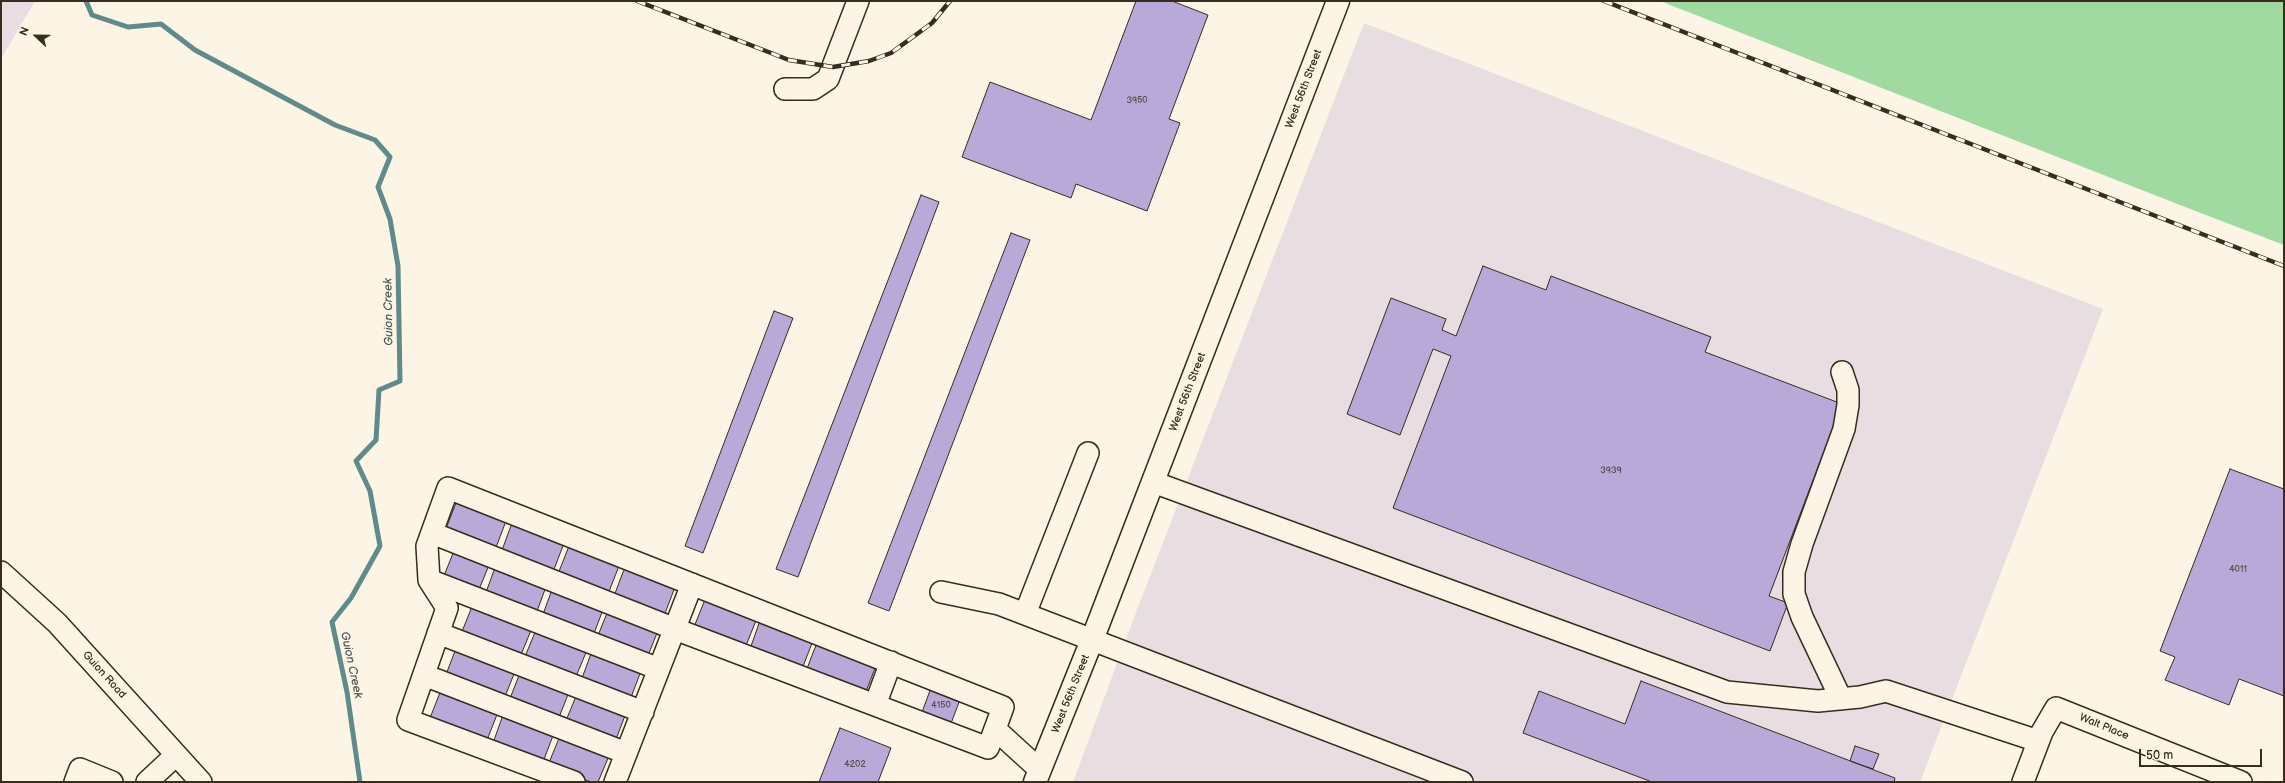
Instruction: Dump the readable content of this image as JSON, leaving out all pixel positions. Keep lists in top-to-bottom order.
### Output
{
  "streets": {
    "main road": ["West 56th Street"],
    "street": ["Guion Road", "Walt Place"]
  },
  "water": ["Guion Creek"],
  "house_numbers": [
    "3950",
    "3939",
    "4011",
    "4150",
    "4202"
  ],
  "scale_bar": "50 m",
  "north": "left"
}
